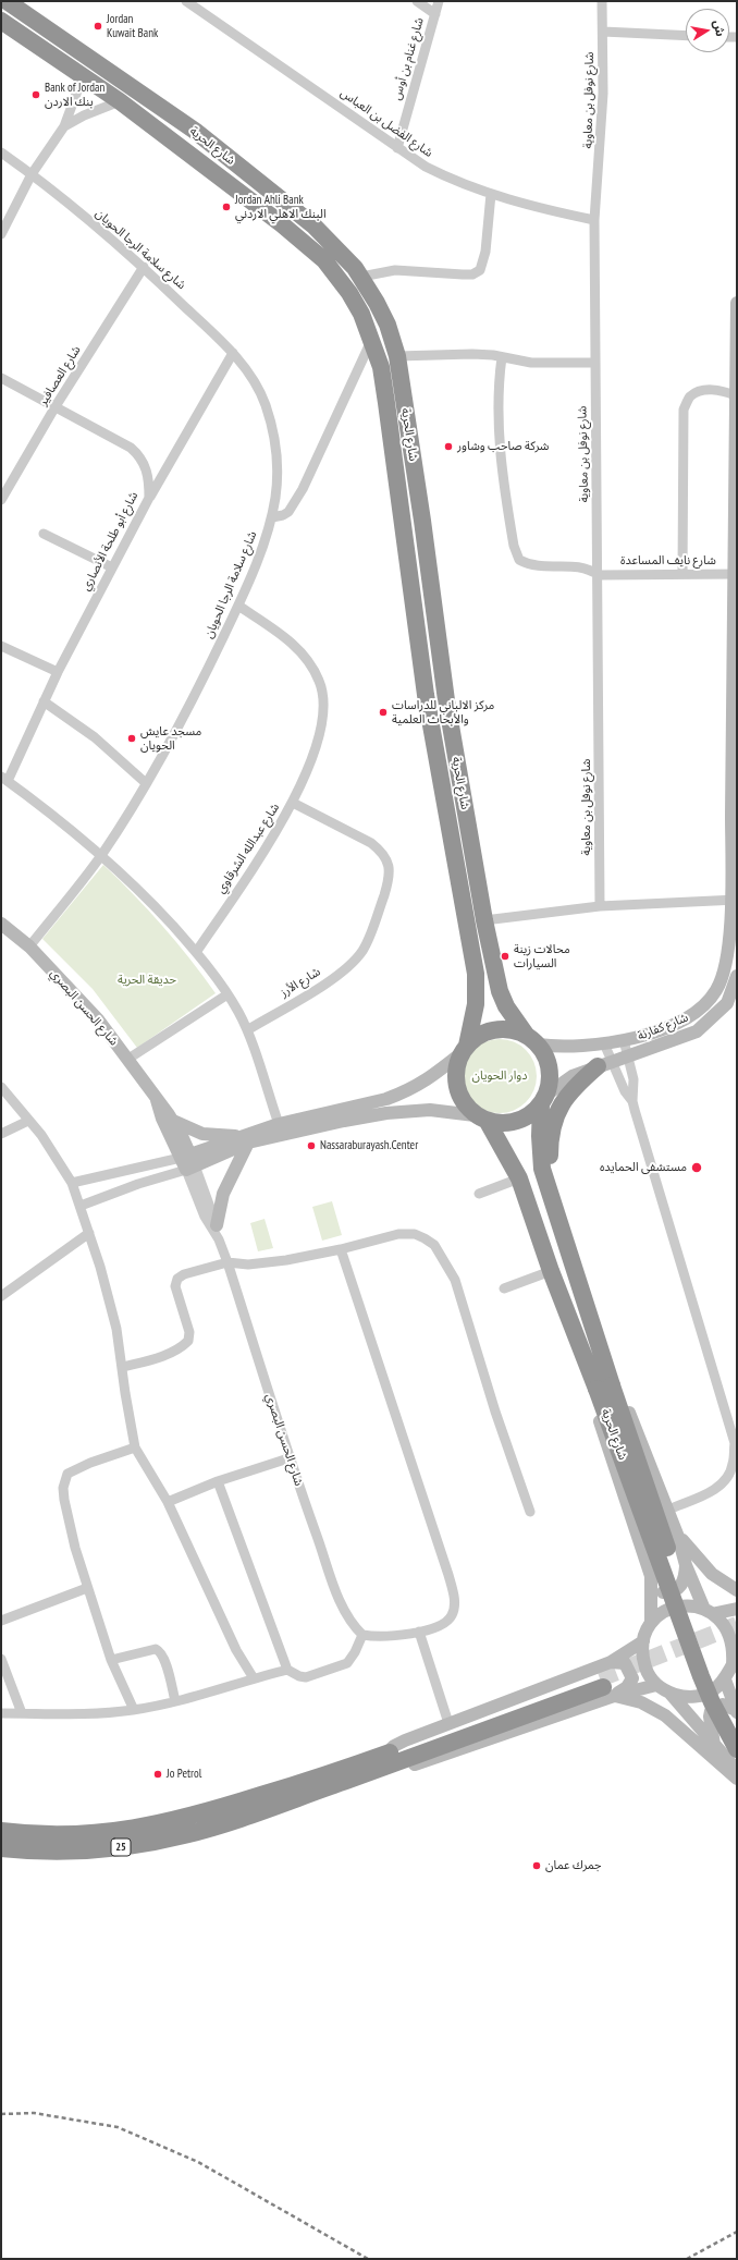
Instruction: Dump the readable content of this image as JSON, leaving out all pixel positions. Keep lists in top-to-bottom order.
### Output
{
  "streets": {
    "highway": ["شارع الحرية", "25"],
    "street": [
      "شارع غنام بن أوس",
      "شارع نوفل بن معاوية",
      "شارع الفضل بن العباس",
      "شارع سلامة الرجا الحويان",
      "شارع العصافير",
      "شارع أبو طلحة الأنصاري",
      "شارع نايف المساعدة",
      "شارع عبدالله الشرقاوي",
      "شارع الأرز",
      "شارع الحسن البصري",
      "شارع كفارنة"
    ]
  },
  "crossings": [
    ["شارع غنام بن أوس", "شارع الفضل بن العباس"],
    ["شارع نوفل بن معاوية", "شارع الفضل بن العباس"],
    ["شارع نوفل بن معاوية", "شارع نايف المساعدة"],
    ["شارع الحرية", "شارع كفارنة"],
    ["شارع سلامة الرجا الحويان", "شارع العصافير"],
    ["شارع سلامة الرجا الحويان", "شارع الحسن البصري"],
    ["شارع العصافير", "شارع أبو طلحة الأنصاري"],
    ["شارع نايف المساعدة", "شارع كفارنة"],
    ["شارع عبدالله الشرقاوي", "شارع الأرز"]
  ],
  "parks": ["حديقة الحرية", "دوار الحويان"],
  "places": [
    "Jordan Kuwait Bank",
    "Bank of Jordan بنك الاردن",
    "Jordan Ahli Bank البنك الاهلي الاردني",
    "شركة صاحب وشاور",
    "مركز الالباني للدراسات والأبحاث العلمية",
    "مسجد عايش الحويان",
    "محالات زينة السيارات",
    "Nassaraburayash.Center",
    "مستشفى الحمايده",
    "Jo Petrol",
    "جمرك عمان"
  ],
  "north": "right"
}
